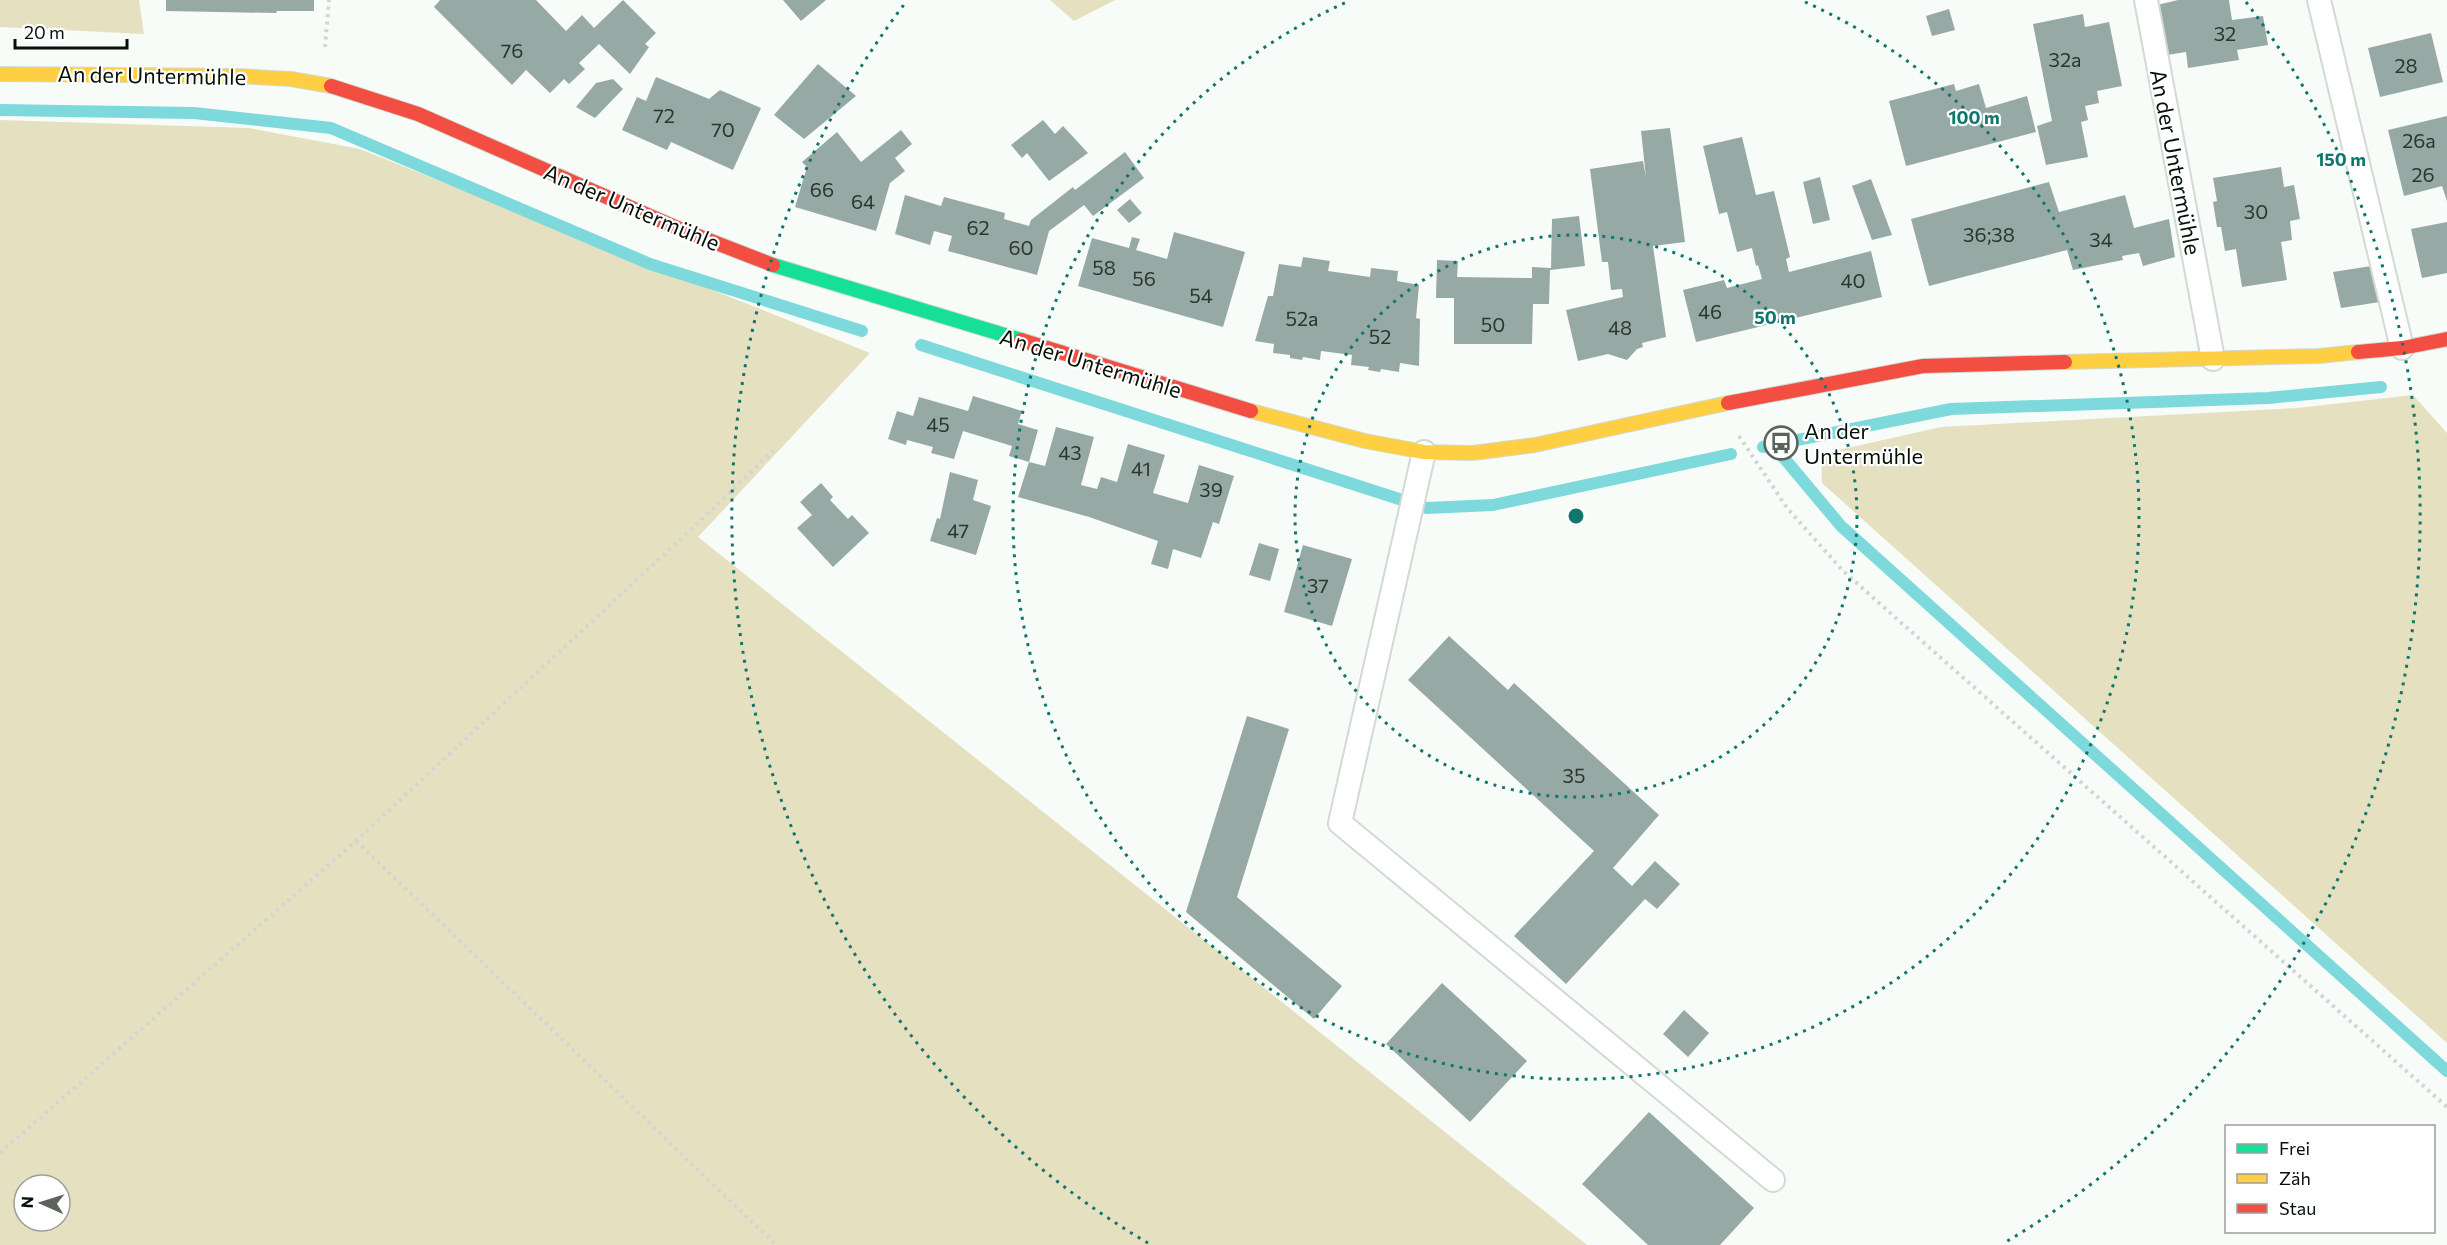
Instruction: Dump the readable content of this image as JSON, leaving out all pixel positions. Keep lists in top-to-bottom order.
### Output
{
  "streets": {
    "main road": ["An der Untermühle"]
  },
  "places": {
    "bus stop": ["An der Untermühle"]
  },
  "house_numbers": [
    "32",
    "76",
    "32a",
    "28",
    "72",
    "70",
    "26a",
    "26",
    "66",
    "64",
    "30",
    "62",
    "36;38",
    "34",
    "60",
    "58",
    "56",
    "40",
    "54",
    "46",
    "52a",
    "50",
    "48",
    "52",
    "45",
    "43",
    "41",
    "39",
    "47",
    "37",
    "35"
  ],
  "legend": ["Frei", "Zäh", "Stau"],
  "scale_bar": "20 m",
  "north": "left",
  "rings": ["100 m", "150 m", "50 m"]
}
